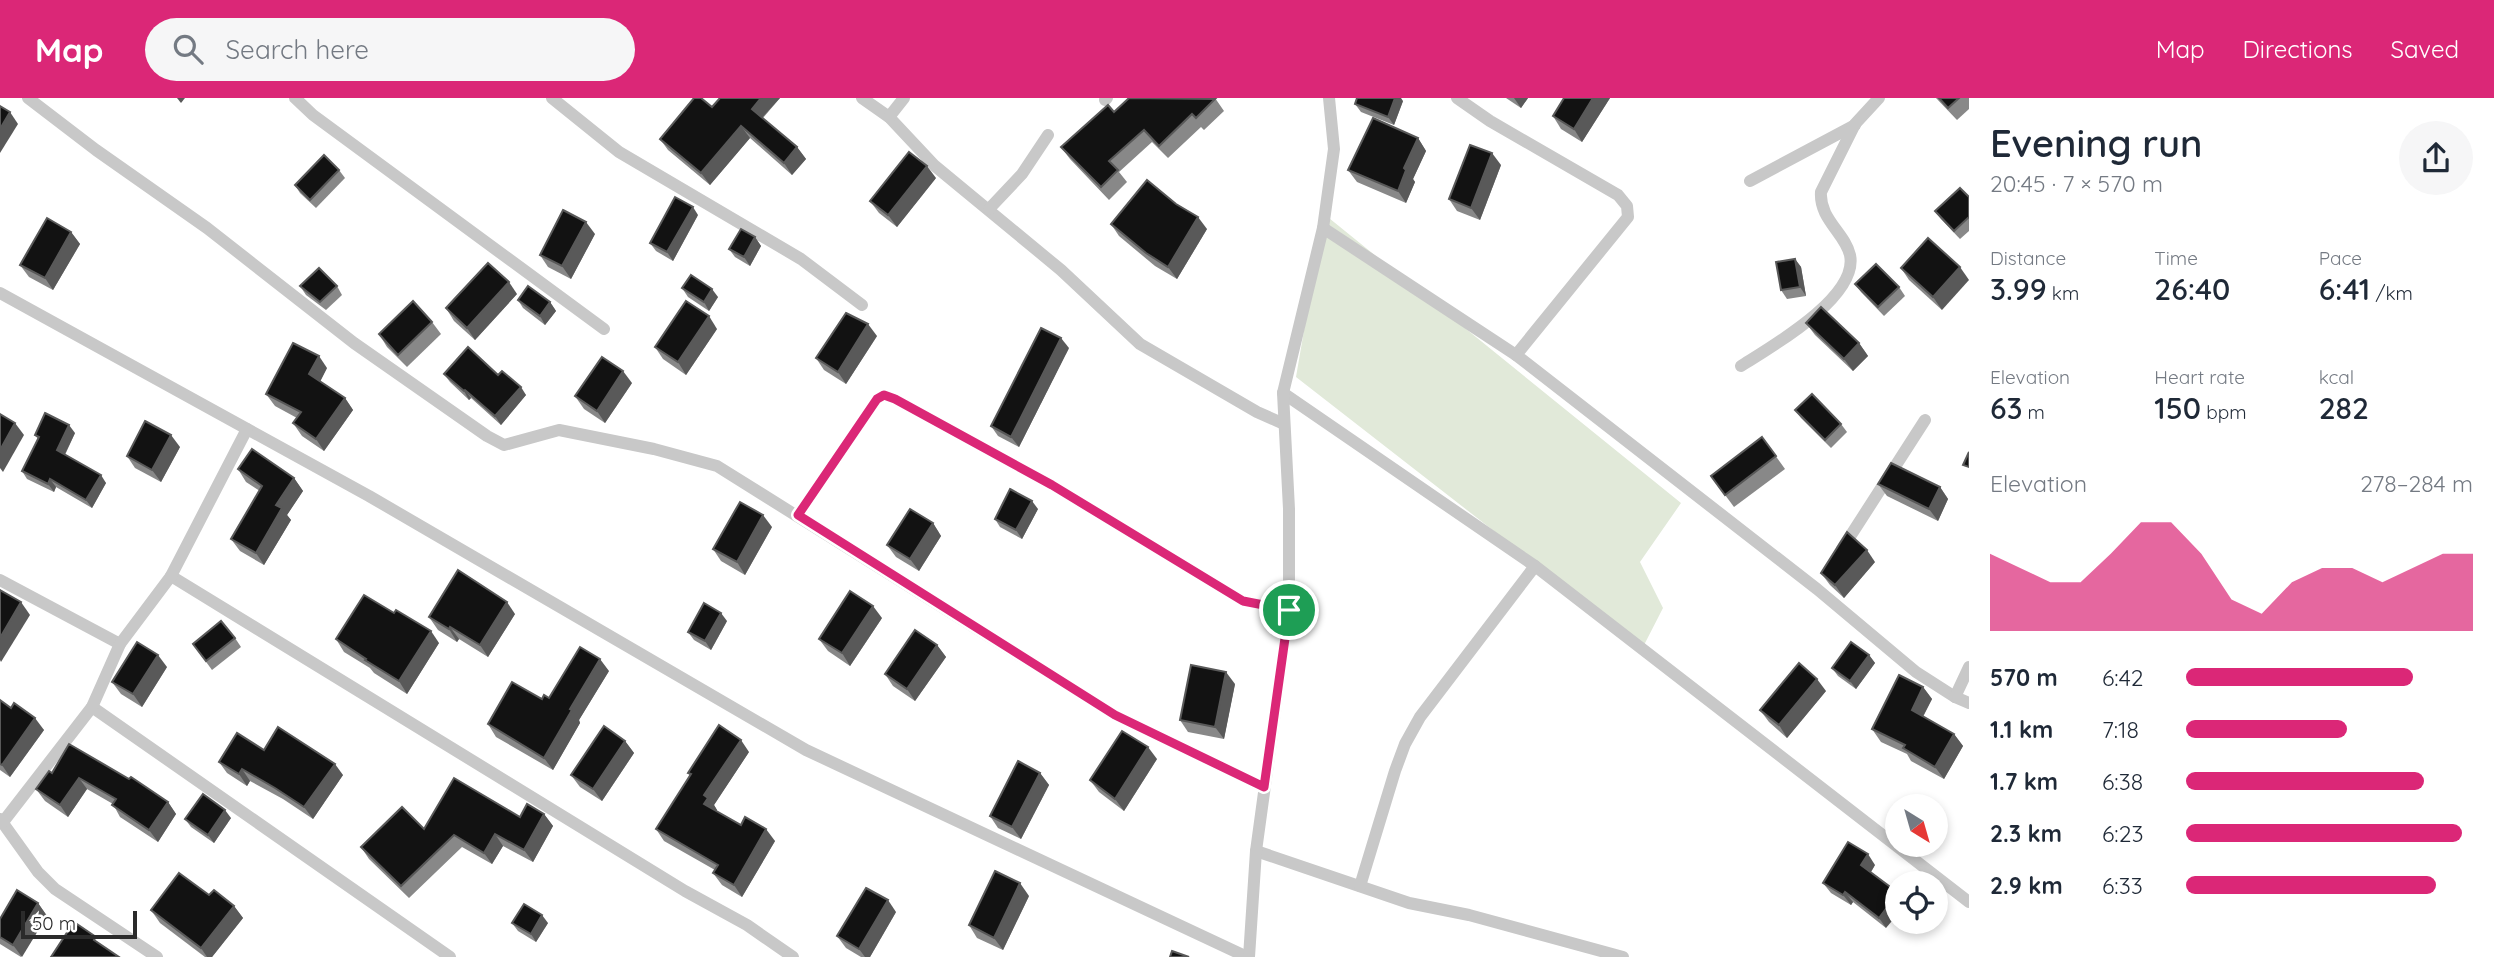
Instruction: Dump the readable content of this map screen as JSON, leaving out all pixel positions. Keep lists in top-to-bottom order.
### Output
{
  "scale_bar": "50 m",
  "north": "bottom right",
  "page": {
    "header": "Map",
    "search": "Search here",
    "nav": ["Map", "Directions", "Saved"],
    "heading": ["Evening run", "20:45 · 7 × 570 m"],
    "stats": [
      ["Distance", "3.99 km"],
      ["Time", "26:40"],
      ["Pace", "6:41 /km"],
      ["Elevation", "63 m"],
      ["Heart rate", "150 bpm"],
      ["kcal", "282"]
    ],
    "chart": ["Elevation", "278–284 m"],
    "list": [
      {
        "name": "570 m",
        "note": "6:42"
      },
      {
        "name": "1.1 km",
        "note": "7:18"
      },
      {
        "name": "1.7 km",
        "note": "6:38"
      },
      {
        "name": "2.3 km",
        "note": "6:23"
      },
      {
        "name": "2.9 km",
        "note": "6:33"
      }
    ],
    "scale": "50 m"
  }
}
